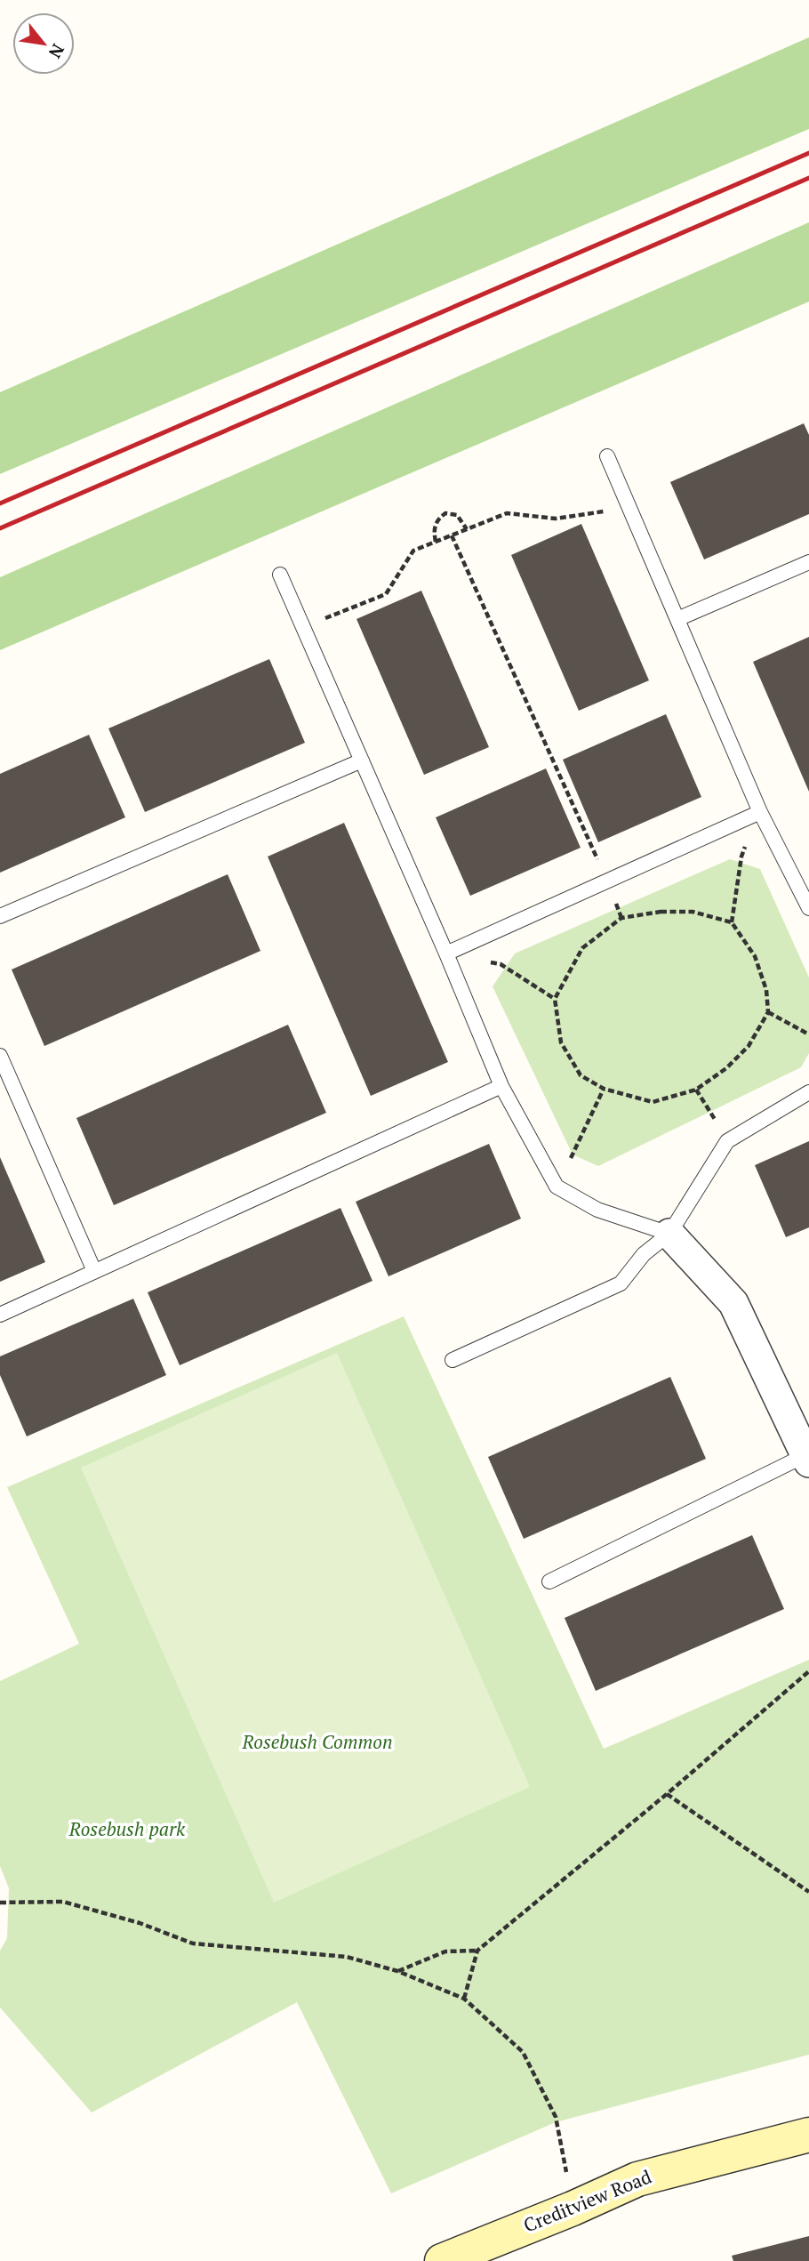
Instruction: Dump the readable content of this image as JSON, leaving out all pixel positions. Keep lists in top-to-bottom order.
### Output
{
  "streets": {
    "main road": ["Creditview Road"]
  },
  "parks": ["Rosebush Common", "Rosebush park"],
  "north": "bottom right"
}
